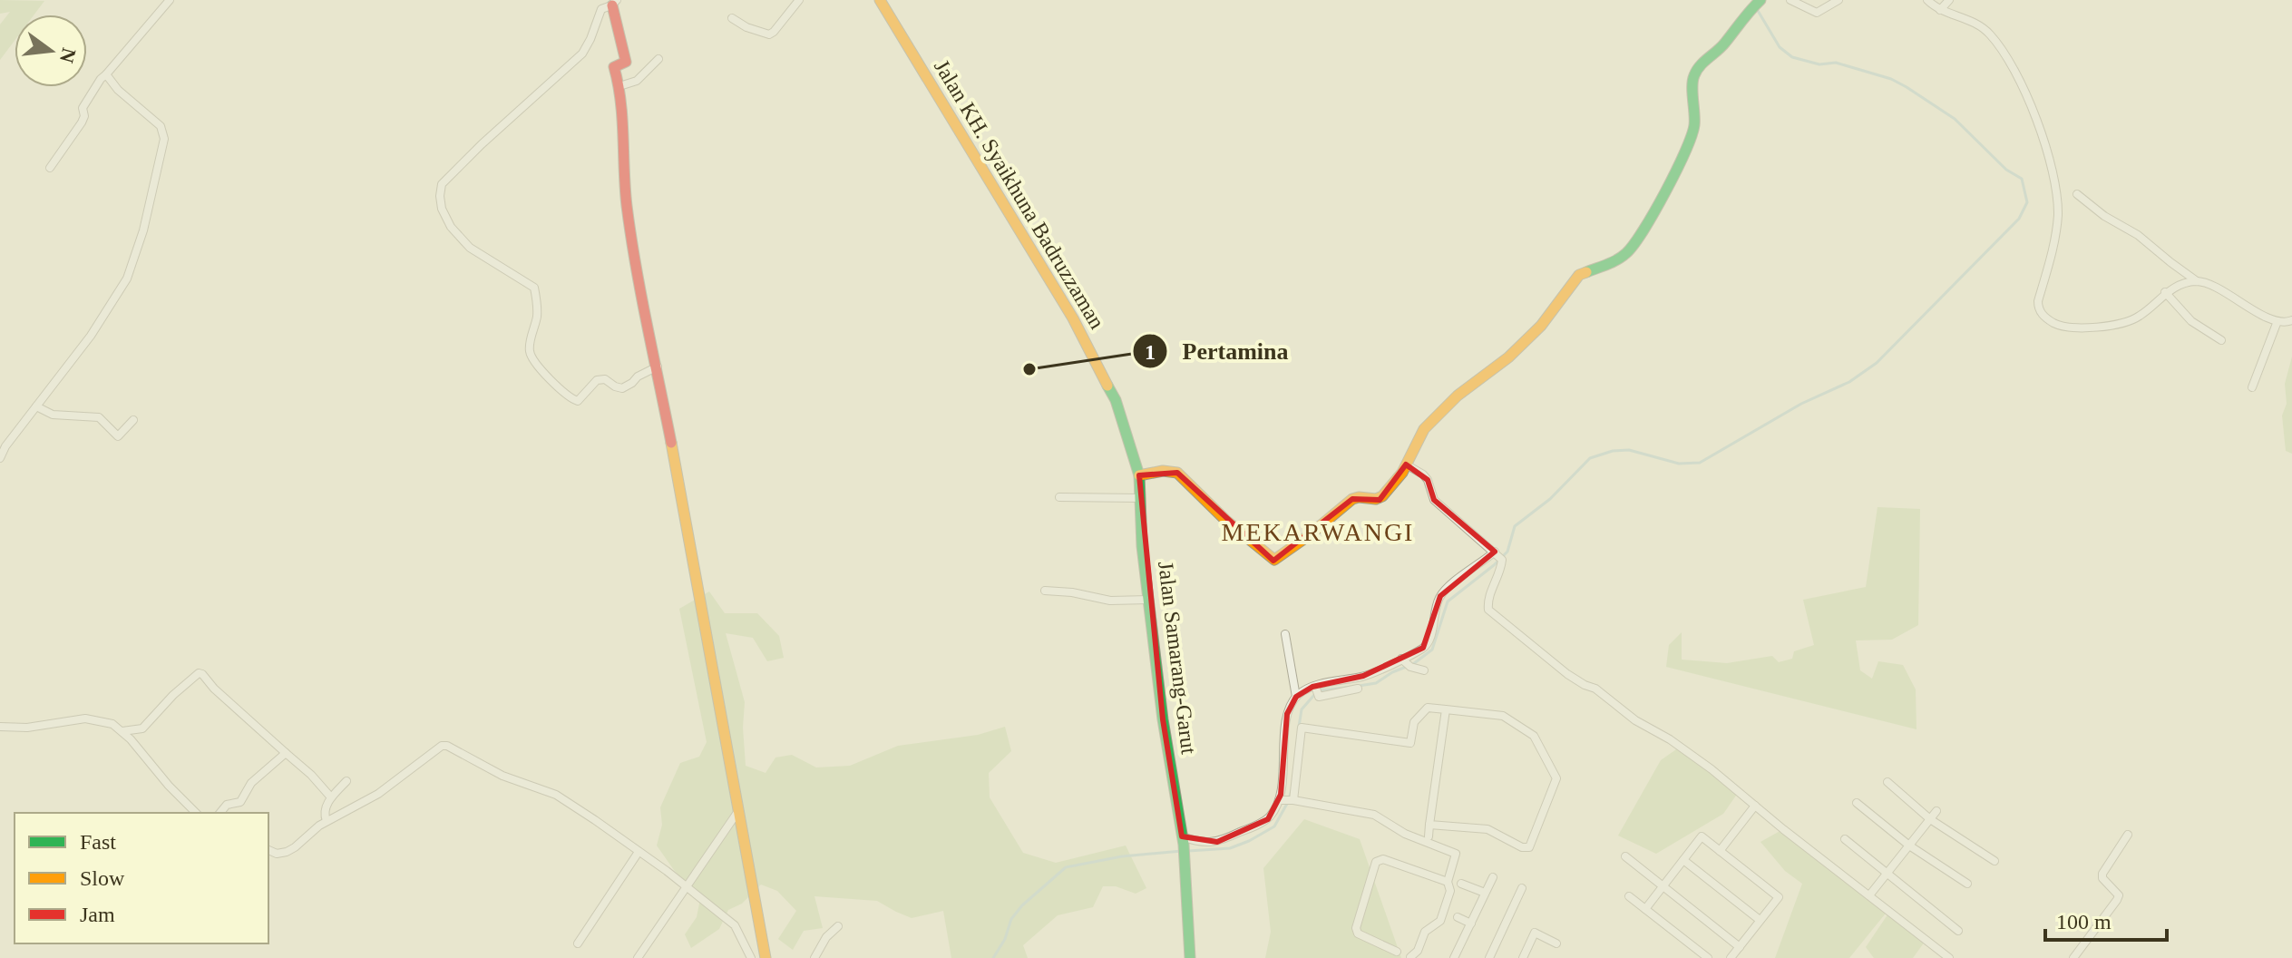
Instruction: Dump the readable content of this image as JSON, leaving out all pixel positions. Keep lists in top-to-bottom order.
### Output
{
  "streets": {
    "street": ["Jalan KH. Syaikhuna Badruzzaman", "Jalan Samarang-Garut"]
  },
  "crossings": [
    ["Jalan KH. Syaikhuna Badruzzaman", "Jalan Samarang-Garut"]
  ],
  "districts": ["MEKARWANGI"],
  "places": ["Pertamina"],
  "legend": ["Fast", "Slow", "Jam"],
  "scale_bar": "100 m",
  "north": "right"
}
